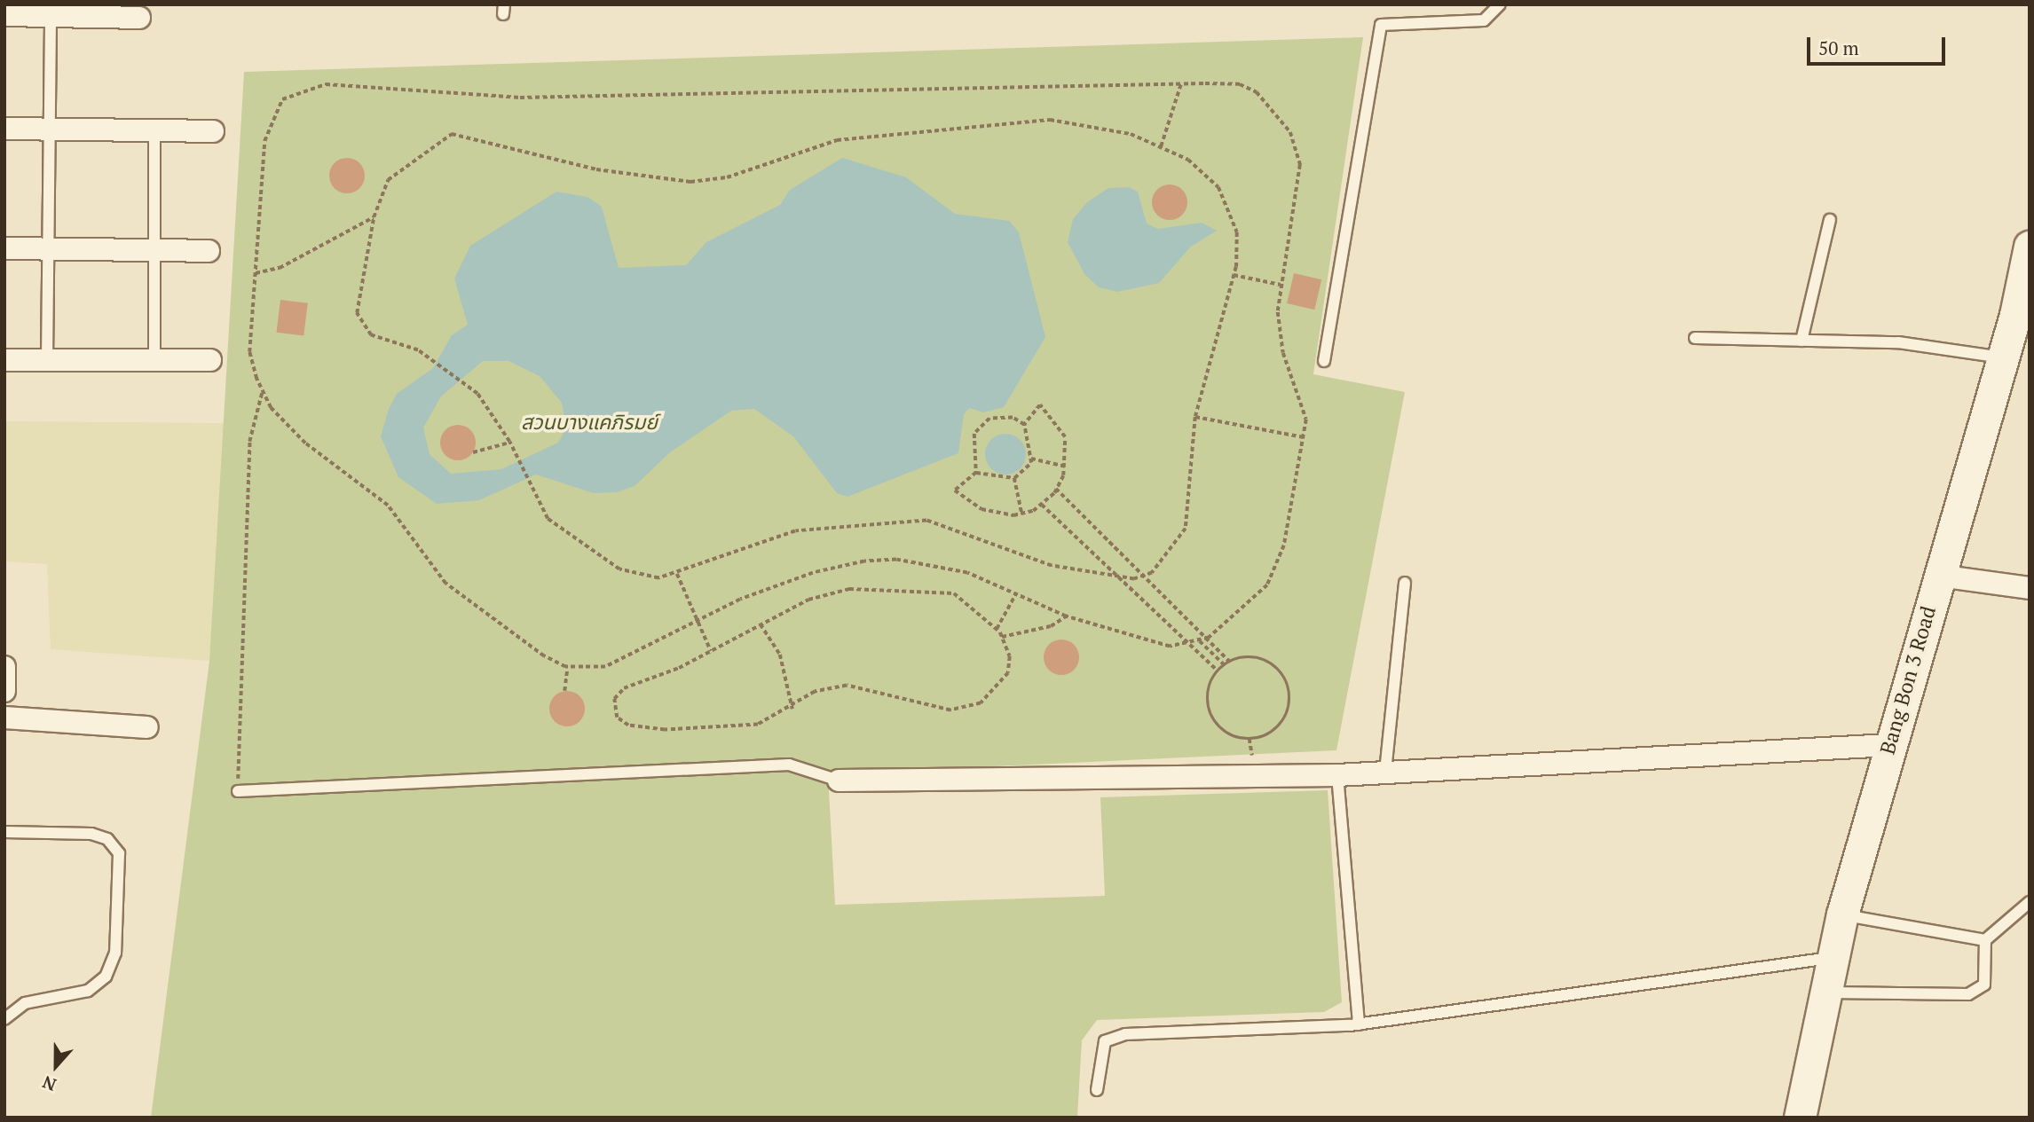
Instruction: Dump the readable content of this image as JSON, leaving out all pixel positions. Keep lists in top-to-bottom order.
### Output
{
  "streets": {
    "main road": ["Bang Bon 3 Road"]
  },
  "parks": ["สวนบางแคภิรมย์"],
  "scale_bar": "50 m",
  "north": "bottom"
}
